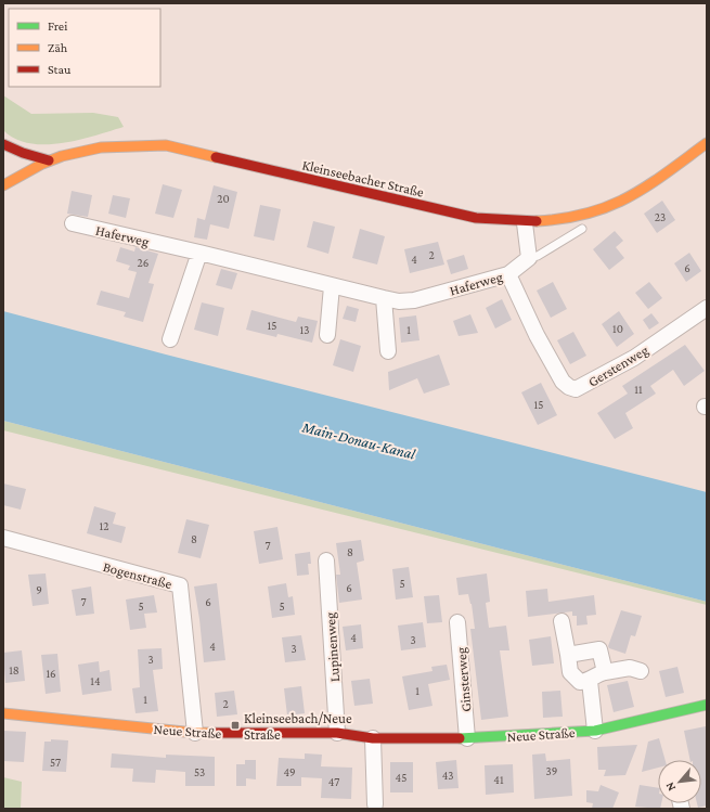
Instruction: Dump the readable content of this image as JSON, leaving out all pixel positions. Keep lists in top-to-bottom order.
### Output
{
  "streets": {
    "street": [
      "Kleinseebacher Straße",
      "Haferweg",
      "Gerstenweg",
      "Bogenstraße",
      "Lupinenweg",
      "Ginsterweg",
      "Neue Straße"
    ]
  },
  "crossings": [
    ["Haferweg", "Gerstenweg"],
    ["Bogenstraße", "Neue Straße"],
    ["Lupinenweg", "Neue Straße"],
    ["Ginsterweg", "Neue Straße"]
  ],
  "water": ["Main-Donau-Kanal"],
  "places": {
    "transit": ["Kleinseebach/Neue Straße"]
  },
  "house_numbers": [
    "20",
    "23",
    "2",
    "4",
    "26",
    "6",
    "15",
    "10",
    "13",
    "1",
    "11",
    "15",
    "12",
    "8",
    "7",
    "8",
    "5",
    "6",
    "9",
    "7",
    "6",
    "5",
    "5",
    "4",
    "3",
    "4",
    "3",
    "3",
    "18",
    "16",
    "14",
    "1",
    "1",
    "2",
    "57",
    "39",
    "53",
    "49",
    "43",
    "45",
    "41",
    "47"
  ],
  "legend": ["Frei", "Zäh", "Stau"],
  "north": "bottom left"
}
